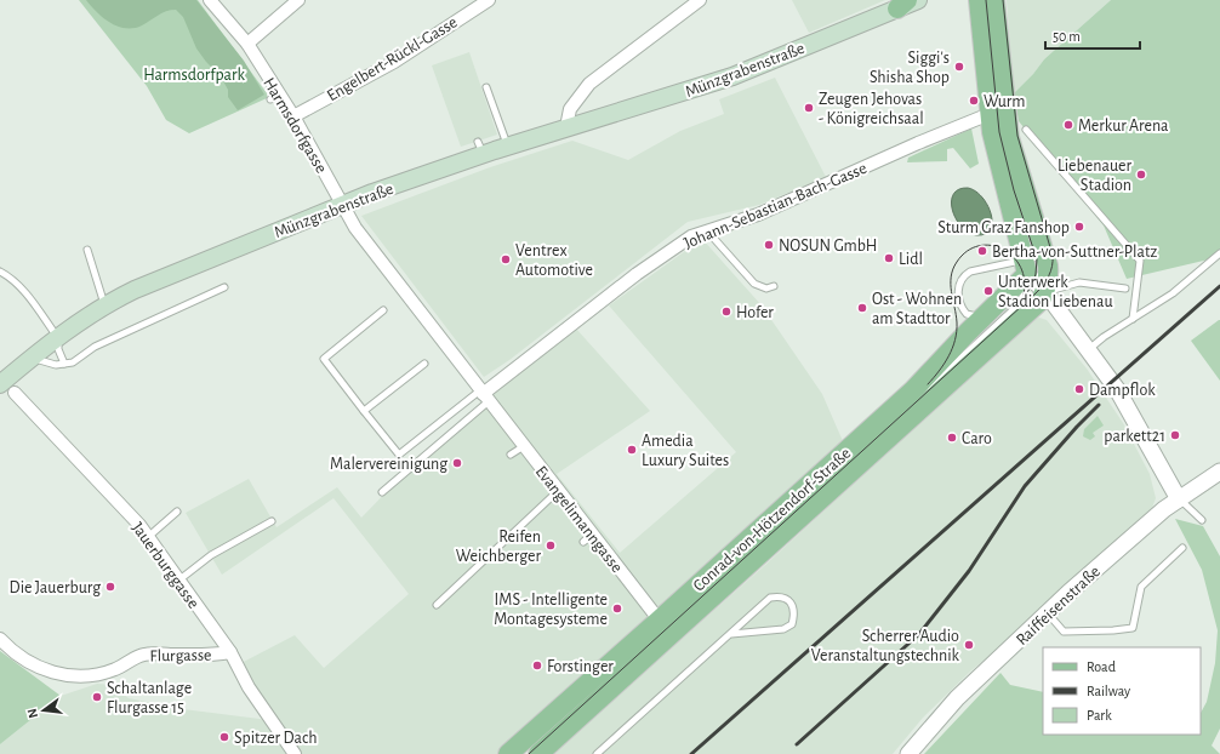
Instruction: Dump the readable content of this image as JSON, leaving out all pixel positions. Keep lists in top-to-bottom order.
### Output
{
  "streets": {
    "main road": ["Münzgrabenstraße", "Conrad-von-Hötzendorf-Straße"],
    "street": [
      "Engelbert-Rückl-Gasse",
      "Harmsdorfgasse",
      "Johann-Sebastian-Bach-Gasse",
      "Evangelimanngasse",
      "Jauerburggasse",
      "Raiffeisenstraße",
      "Flurgasse"
    ]
  },
  "crossings": [
    ["Engelbert-Rückl-Gasse", "Harmsdorfgasse"],
    ["Münzgrabenstraße", "Harmsdorfgasse"],
    ["Münzgrabenstraße", "Evangelimanngasse"],
    ["Harmsdorfgasse", "Evangelimanngasse"],
    ["Johann-Sebastian-Bach-Gasse", "Evangelimanngasse"],
    ["Evangelimanngasse", "Conrad-von-Hötzendorf-Straße"],
    ["Jauerburggasse", "Flurgasse"]
  ],
  "parks": ["Harmsdorfpark"],
  "places": [
    "Siggi's Shisha Shop",
    "Wurm",
    "Zeugen Jehovas - Königreichsaal",
    "Merkur Arena",
    "Liebenauer Stadion",
    "Sturm Graz Fanshop",
    "NOSUN GmbH",
    "Bertha-von-Suttner-Platz",
    "Lidl",
    "Ventrex Automotive",
    "Unterwerk Stadion Liebenau",
    "Ost - Wohnen am Stadttor",
    "Hofer",
    "Dampflok",
    "parkett21",
    "Caro",
    "Amedia Luxury Suites",
    "Malervereinigung",
    "Reifen Weichberger",
    "Die Jauerburg",
    "IMS - Intelligente Montagesysteme",
    "Scherrer Audio Veranstaltungstechnik",
    "Forstinger",
    "Schaltanlage Flurgasse 15",
    "Spitzer Dach"
  ],
  "legend": ["Road", "Railway", "Park"],
  "scale_bar": "50 m",
  "north": "left"
}
